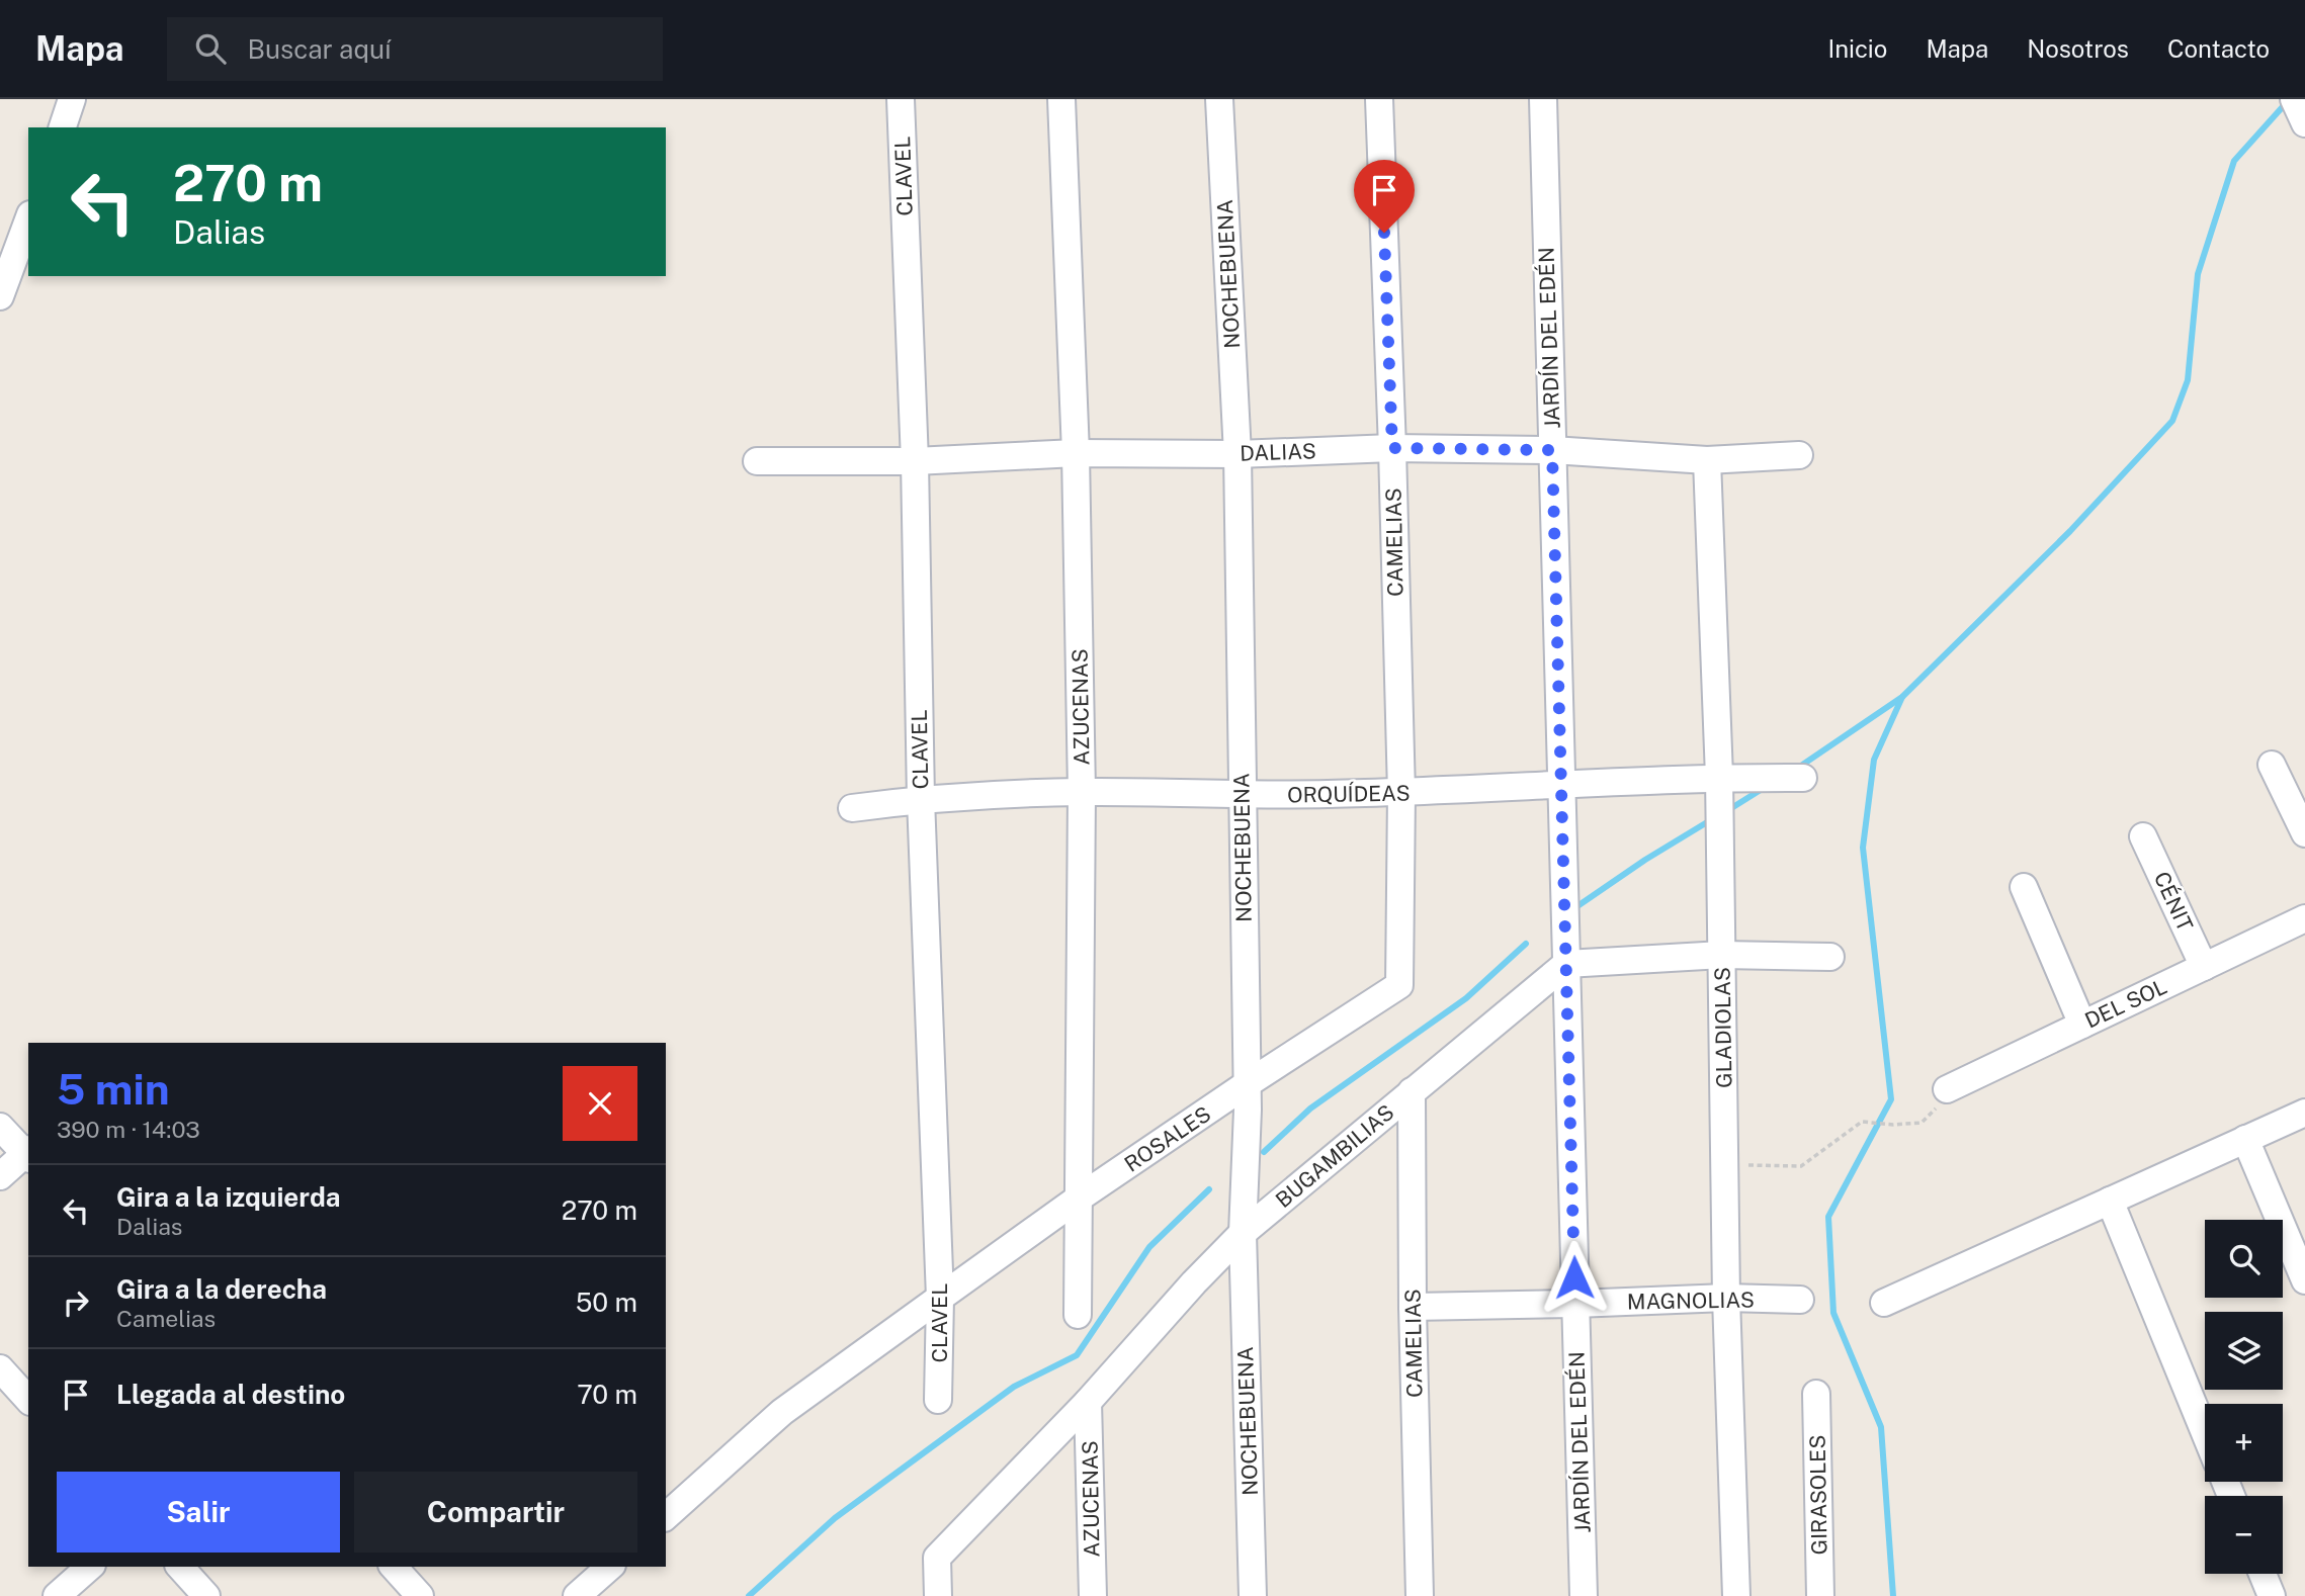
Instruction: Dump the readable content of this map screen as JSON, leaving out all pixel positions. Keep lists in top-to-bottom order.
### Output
{
  "streets": {
    "street": [
      "CLAVEL",
      "NOCHEBUENA",
      "JARDÍN DEL EDÉN",
      "DALIAS",
      "CAMELIAS",
      "AZUCENAS",
      "ORQUÍDEAS",
      "CÉNIT",
      "DEL SOL",
      "GLADIOLAS",
      "ROSALES",
      "BUGAMBILIAS",
      "MAGNOLIAS",
      "GIRASOLES"
    ]
  },
  "crossings": [
    ["CLAVEL", "DALIAS"],
    ["CLAVEL", "ORQUÍDEAS"],
    ["CLAVEL", "ROSALES"],
    ["NOCHEBUENA", "DALIAS"],
    ["NOCHEBUENA", "ORQUÍDEAS"],
    ["NOCHEBUENA", "ROSALES"],
    ["NOCHEBUENA", "BUGAMBILIAS"],
    ["JARDÍN DEL EDÉN", "DALIAS"],
    ["JARDÍN DEL EDÉN", "ORQUÍDEAS"],
    ["JARDÍN DEL EDÉN", "BUGAMBILIAS"],
    ["JARDÍN DEL EDÉN", "MAGNOLIAS"],
    ["DALIAS", "CAMELIAS"],
    ["DALIAS", "AZUCENAS"],
    ["DALIAS", "GLADIOLAS"],
    ["CAMELIAS", "ORQUÍDEAS"],
    ["CAMELIAS", "ROSALES"],
    ["CAMELIAS", "BUGAMBILIAS"],
    ["CAMELIAS", "MAGNOLIAS"],
    ["AZUCENAS", "ORQUÍDEAS"],
    ["AZUCENAS", "ROSALES"],
    ["AZUCENAS", "BUGAMBILIAS"],
    ["ORQUÍDEAS", "GLADIOLAS"],
    ["CÉNIT", "DEL SOL"],
    ["GLADIOLAS", "MAGNOLIAS"]
  ],
  "page": {
    "header": "Mapa",
    "search": "Buscar aquí",
    "nav": [
      "Inicio",
      "Mapa",
      "Nosotros",
      "Contacto"
    ],
    "turn": ["270 m", "Dalias"],
    "heading": ["5 min", "390 m · 14:03"],
    "list": [
      {
        "name": "Gira a la izquierda",
        "note": "Dalias",
        "value": "270 m"
      },
      {
        "name": "Gira a la derecha",
        "note": "Camelias",
        "value": "50 m"
      },
      {
        "name": "Llegada al destino",
        "value": "70 m"
      }
    ],
    "map_buttons": ["+", "−"],
    "buttons": ["Salir", "Compartir"]
  }
}
